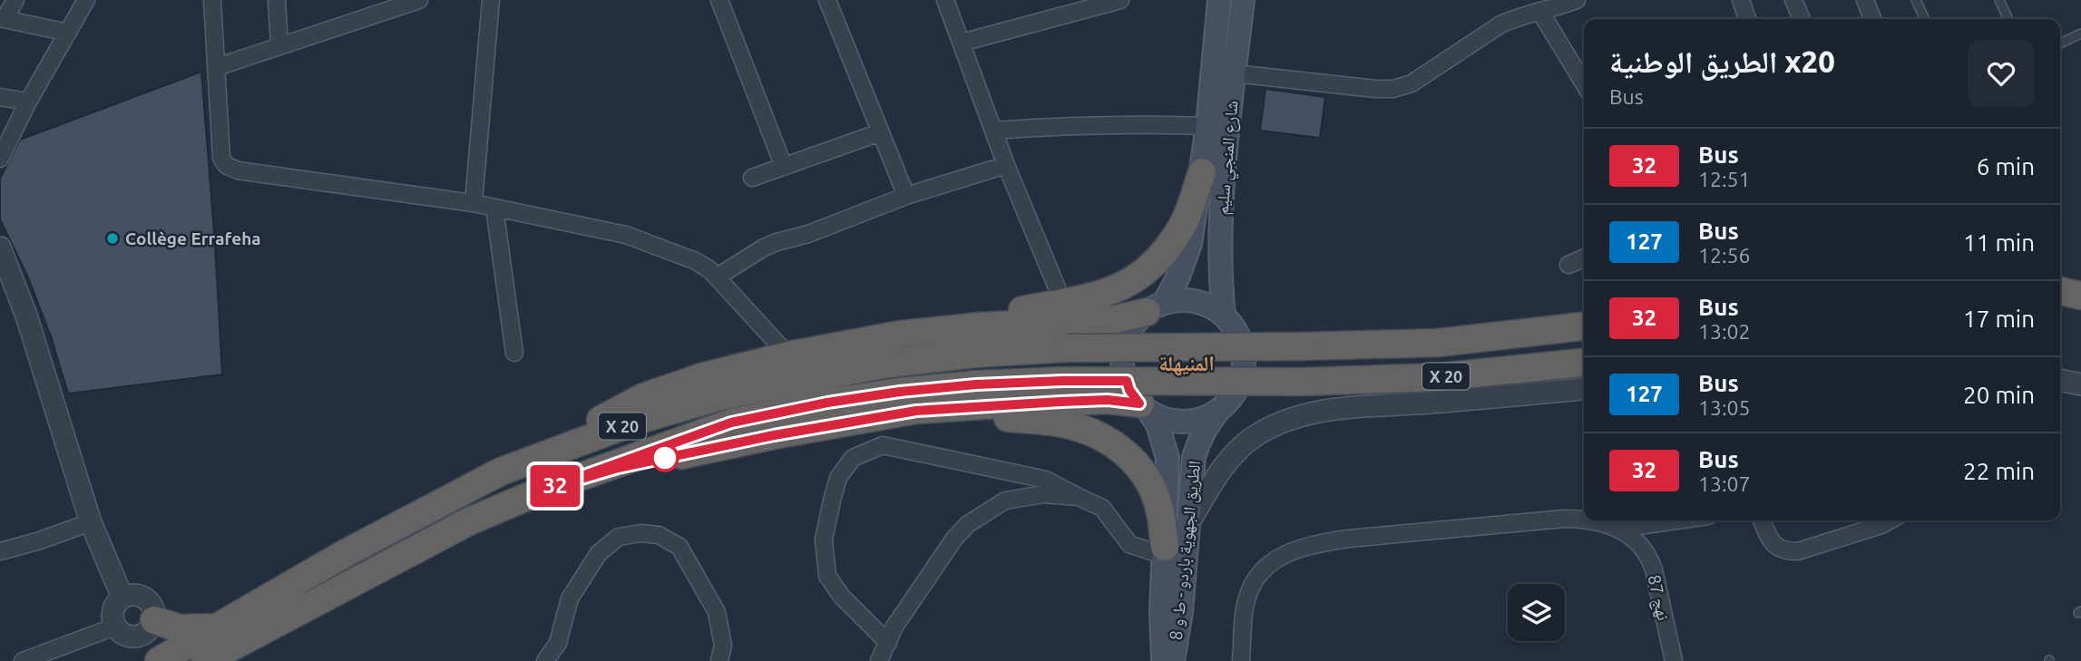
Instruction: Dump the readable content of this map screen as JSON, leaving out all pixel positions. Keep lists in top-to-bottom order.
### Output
{
  "streets": {
    "highway": ["X 20"],
    "main road": ["شارع المنجي سليم", "الطريق الجهوية باردو - ط و 8"],
    "street": ["نهج 87"]
  },
  "crossings": [
    ["شارع المنجي سليم", "X 20"],
    ["شارع المنجي سليم", "الطريق الجهوية باردو - ط و 8"],
    ["X 20", "الطريق الجهوية باردو - ط و 8"]
  ],
  "districts": ["المنيهلة"],
  "places": ["Collège Errafeha"],
  "lines": ["bus line 32"],
  "page": {
    "on_map": "32",
    "heading": ["الطريق الوطنية x20", "Bus"],
    "list": [
      {
        "mark": "32",
        "name": "Bus",
        "note": "12:51",
        "value": "6 min"
      },
      {
        "mark": "127",
        "name": "Bus",
        "note": "12:56",
        "value": "11 min"
      },
      {
        "mark": "32",
        "name": "Bus",
        "note": "13:02",
        "value": "17 min"
      },
      {
        "mark": "127",
        "name": "Bus",
        "note": "13:05",
        "value": "20 min"
      },
      {
        "mark": "32",
        "name": "Bus",
        "note": "13:07",
        "value": "22 min"
      }
    ]
  }
}
